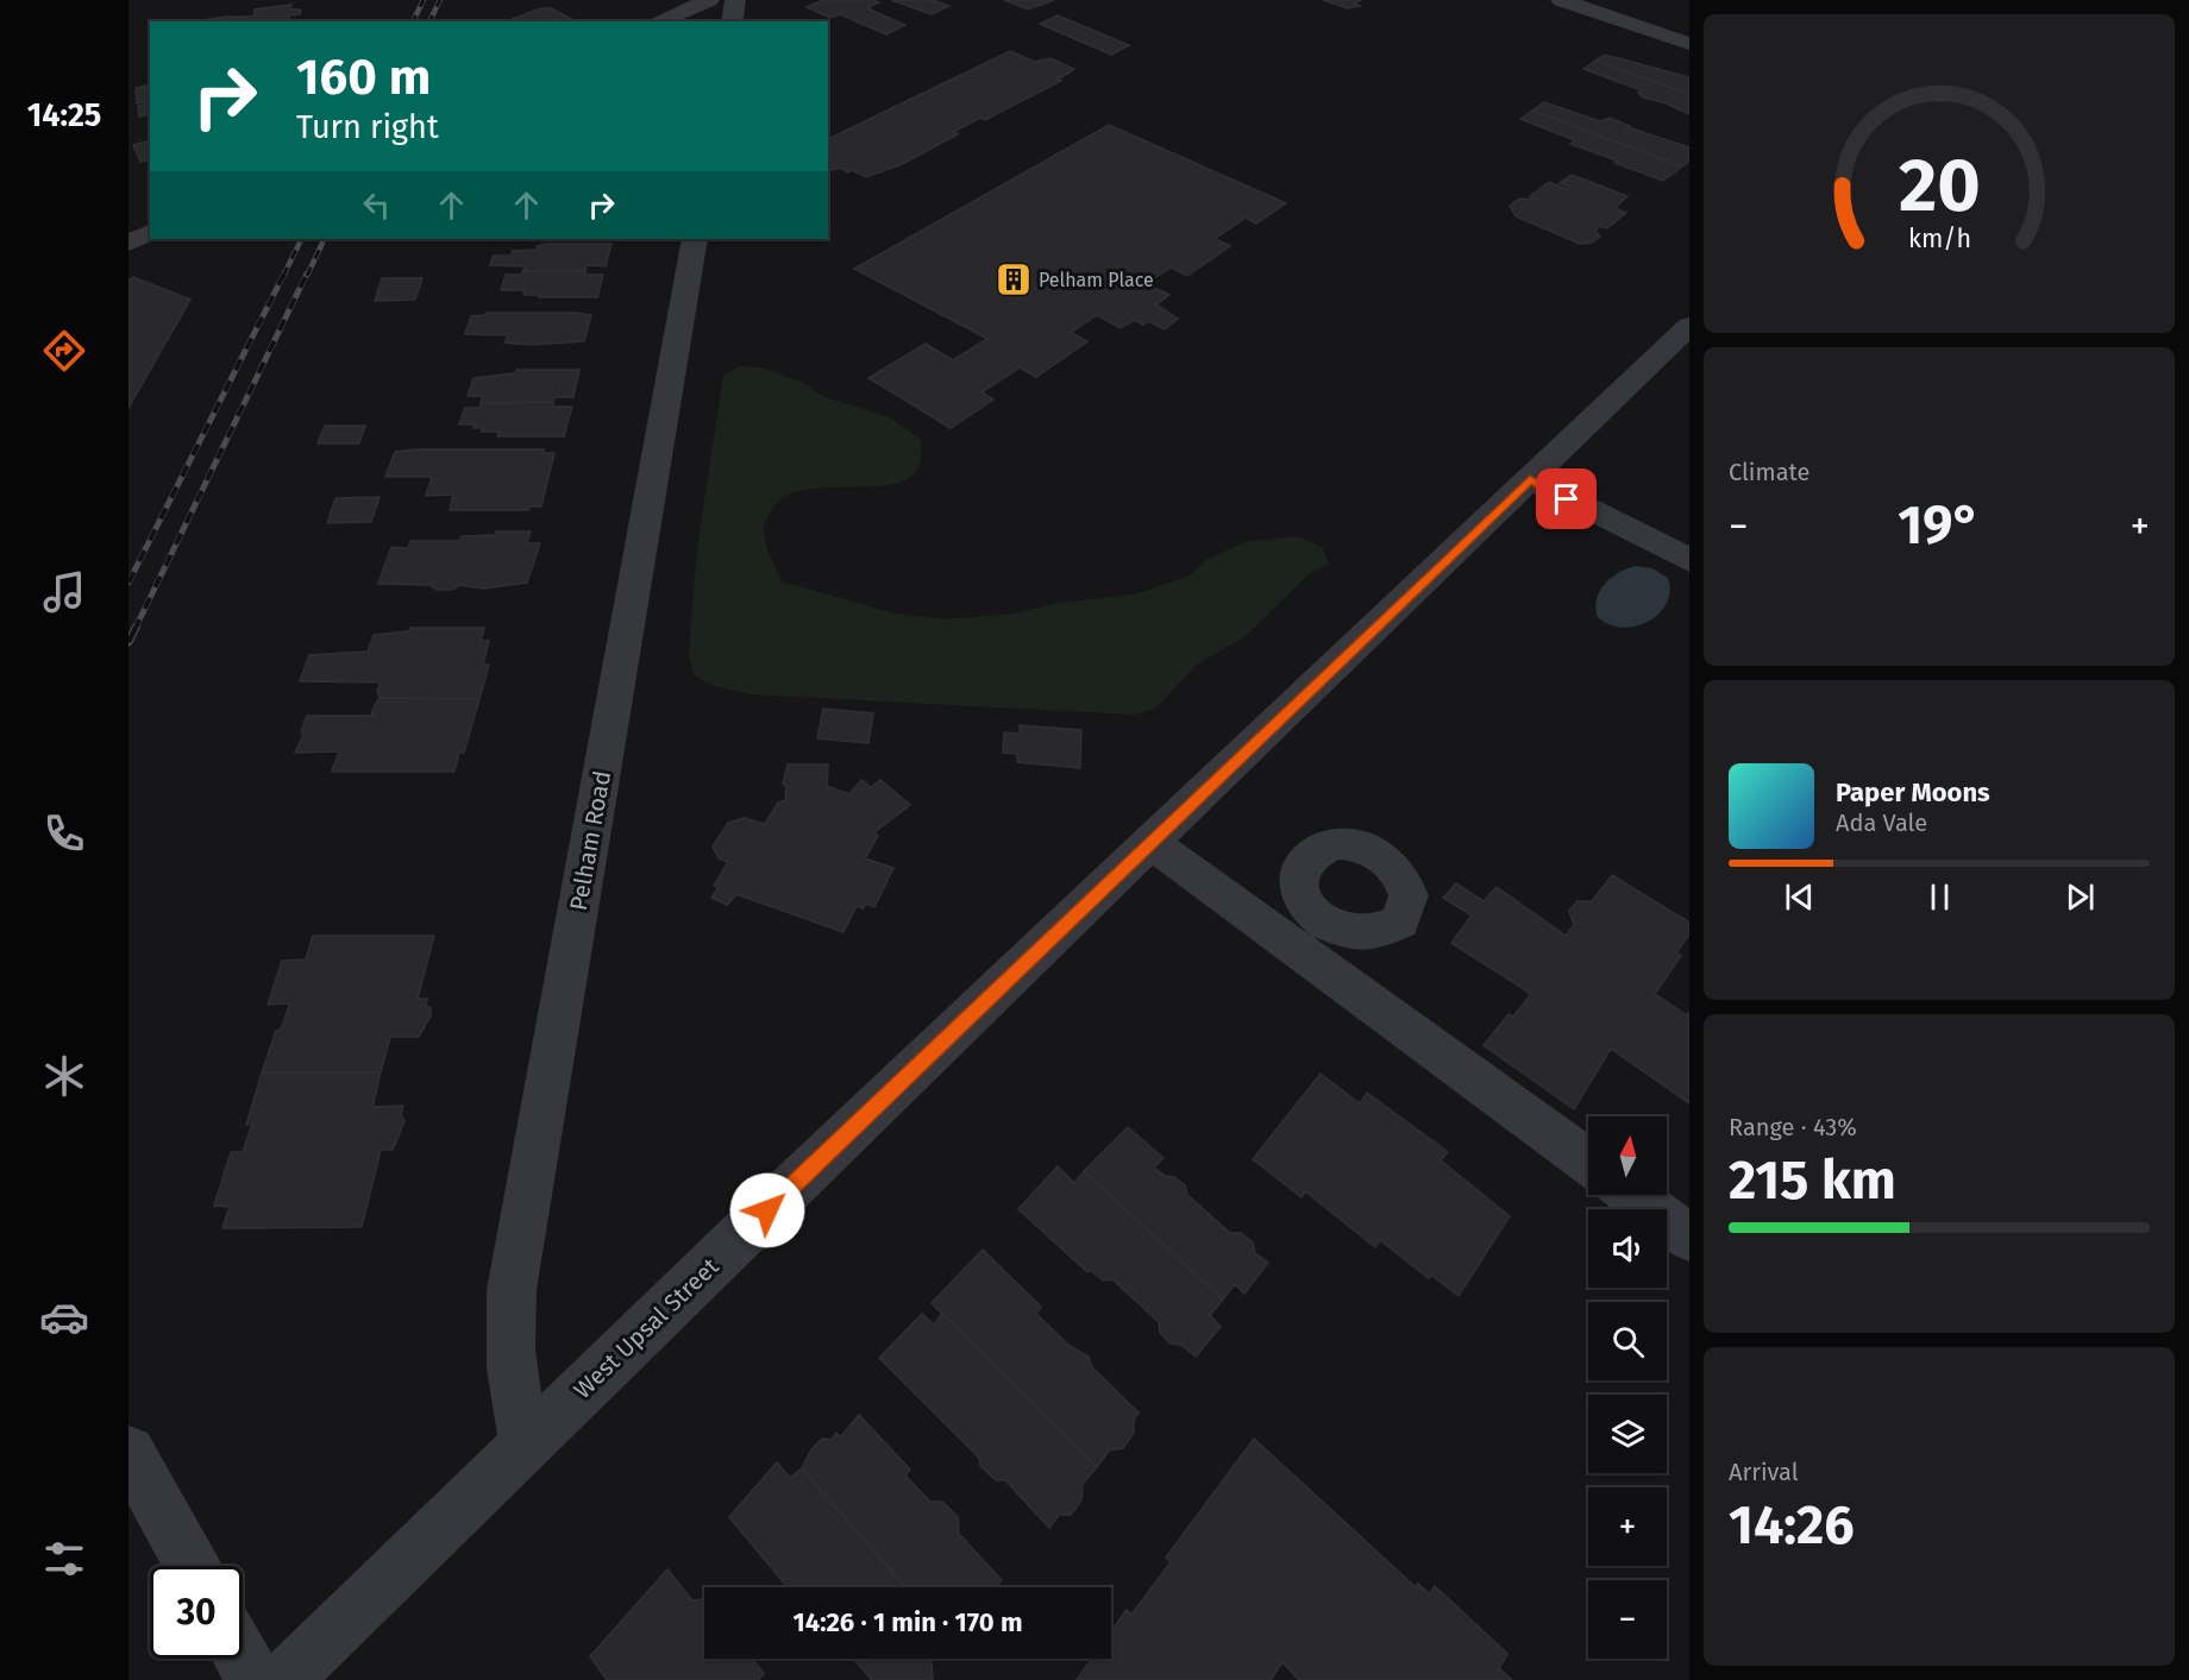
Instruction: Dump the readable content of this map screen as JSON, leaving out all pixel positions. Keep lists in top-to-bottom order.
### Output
{
  "streets": {
    "street": ["Pelham Road", "West Upsal Street"]
  },
  "crossings": [
    ["Pelham Road", "West Upsal Street"]
  ],
  "places": {
    "building": ["Pelham Place"]
  },
  "north": "top",
  "page": {
    "tabs": "14:25",
    "turn": ["160 m", "Turn right"],
    "tile": [
      "Climate",
      ["Range · 43%", "215 km"],
      ["Arrival", "14:26"]
    ],
    "heat": ["−", "19°", "+"],
    "song": ["Paper Moons", "Ada Vale"],
    "map_buttons": ["+", "−"],
    "limit": "30",
    "trip": "14:26 · 1 min · 170 m",
    "gauge": ["20", "km/h"]
  }
}
